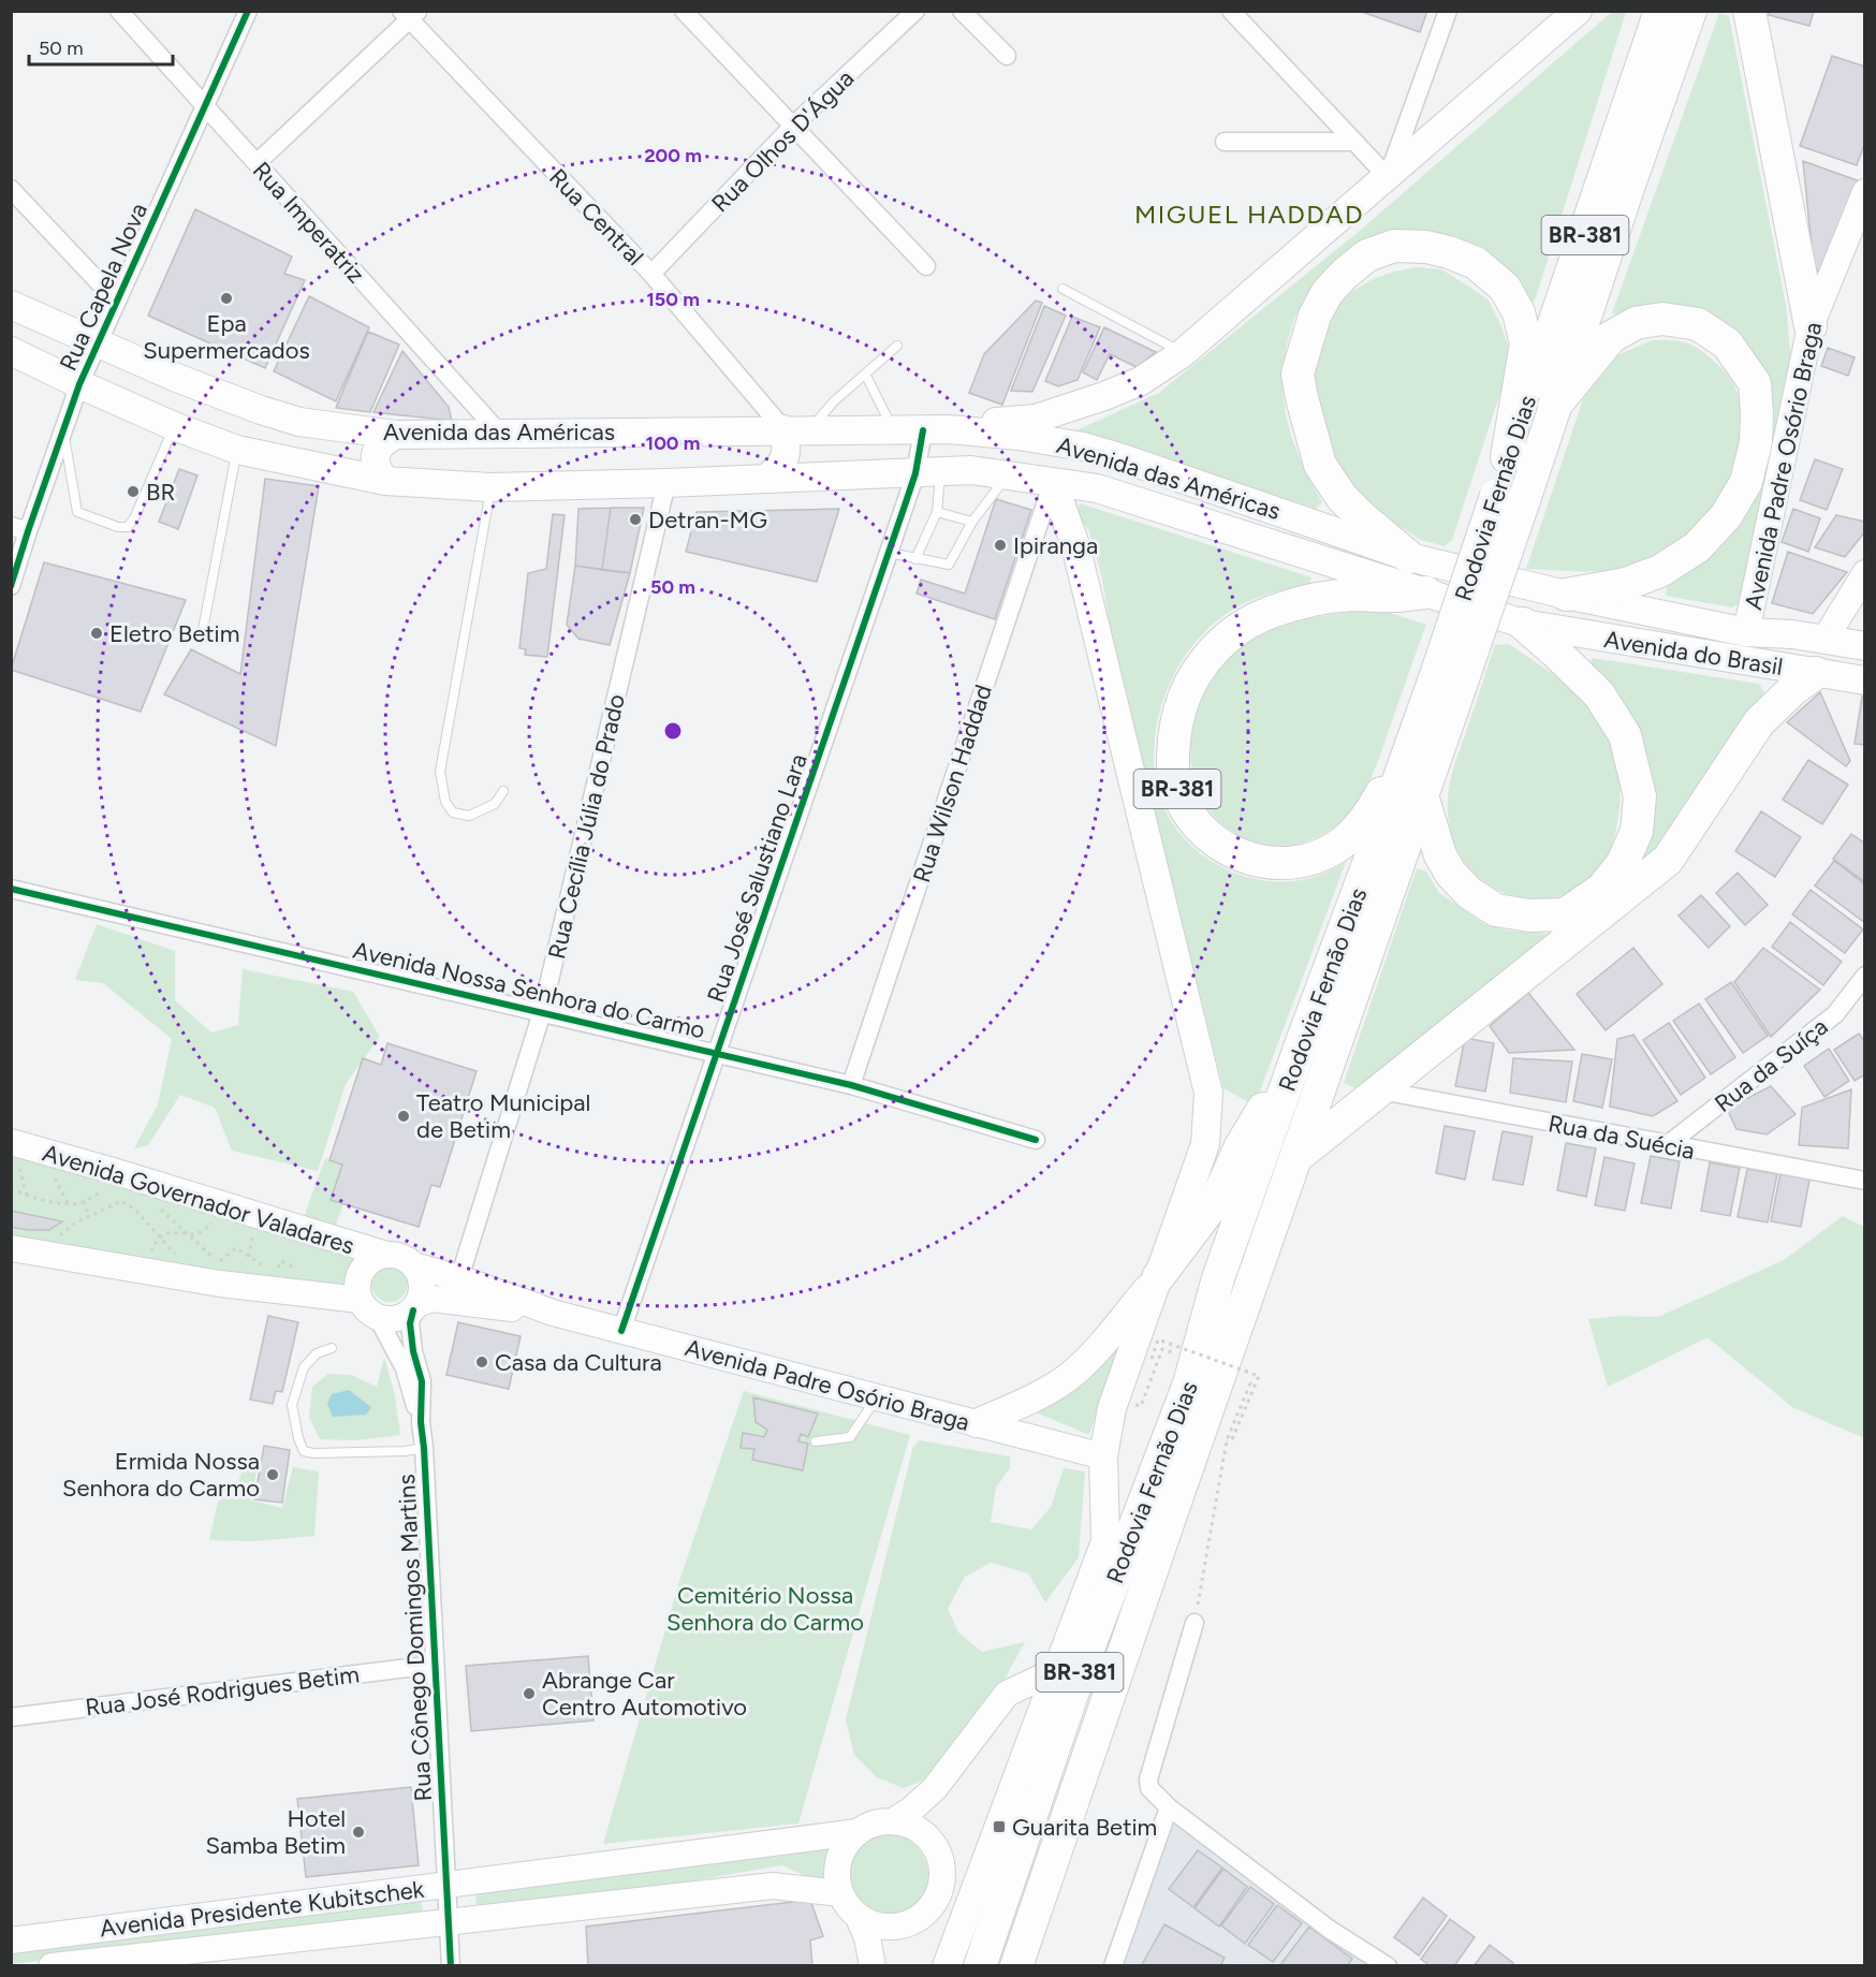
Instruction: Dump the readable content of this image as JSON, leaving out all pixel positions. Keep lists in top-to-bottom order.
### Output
{
  "streets": {
    "highway": ["BR-381", "Rodovia Fernão Dias"],
    "main road": ["Avenida das Américas", "Avenida do Brasil"],
    "street": [
      "Rua Olhos D'Água",
      "Rua Central",
      "Rua Imperatriz",
      "Rua Capela Nova",
      "Avenida Padre Osório Braga",
      "Rua Wilson Haddad",
      "Rua Cecília Júlia do Prado",
      "Rua José Salustiano Lara",
      "Avenida Nossa Senhora do Carmo",
      "Rua da Suíça",
      "Rua da Suécia",
      "Avenida Governador Valadares",
      "Rua Cônego Domingos Martins",
      "Rua José Rodrigues Betim",
      "Avenida Presidente Kubitschek"
    ]
  },
  "crossings": [
    ["Rua Olhos D'Água", "Rua Central"],
    ["Rua Central", "Avenida das Américas"],
    ["Rua Imperatriz", "Rua Capela Nova"],
    ["Rua Imperatriz", "Avenida das Américas"],
    ["BR-381", "Avenida das Américas"],
    ["BR-381", "Rodovia Fernão Dias"],
    ["Rua Capela Nova", "Avenida das Américas"],
    ["Avenida das Américas", "Avenida do Brasil"],
    ["Avenida das Américas", "Rua Wilson Haddad"],
    ["Avenida das Américas", "Rua Cecília Júlia do Prado"],
    ["Avenida das Américas", "Rua José Salustiano Lara"],
    ["Avenida Padre Osório Braga", "Avenida do Brasil"],
    ["Avenida Padre Osório Braga", "Rua Cecília Júlia do Prado"],
    ["Avenida Padre Osório Braga", "Rua José Salustiano Lara"],
    ["Avenida Padre Osório Braga", "Avenida Governador Valadares"],
    ["Avenida Padre Osório Braga", "Rua Cônego Domingos Martins"],
    ["Rua Wilson Haddad", "Avenida Nossa Senhora do Carmo"],
    ["Rua Cecília Júlia do Prado", "Avenida Nossa Senhora do Carmo"],
    ["Rua José Salustiano Lara", "Avenida Nossa Senhora do Carmo"],
    ["Rua da Suíça", "Rua da Suécia"],
    ["Avenida Governador Valadares", "Rua Cônego Domingos Martins"],
    ["Rua Cônego Domingos Martins", "Rua José Rodrigues Betim"],
    ["Rua Cônego Domingos Martins", "Avenida Presidente Kubitschek"]
  ],
  "districts": ["MIGUEL HADDAD"],
  "parks": ["Cemitério Nossa Senhora do Carmo"],
  "places": {
    "other": [
      "Epa Supermercados",
      "BR",
      "Detran-MG",
      "Ipiranga",
      "Eletro Betim",
      "Teatro Municipal de Betim",
      "Casa da Cultura",
      "Ermida Nossa Senhora do Carmo",
      "Abrange Car Centro Automotivo",
      "Hotel Samba Betim"
    ],
    "transit": ["Guarita Betim"]
  },
  "scale_bar": "50 m",
  "rings": [
    "200 m",
    "150 m",
    "100 m",
    "50 m"
  ]
}
